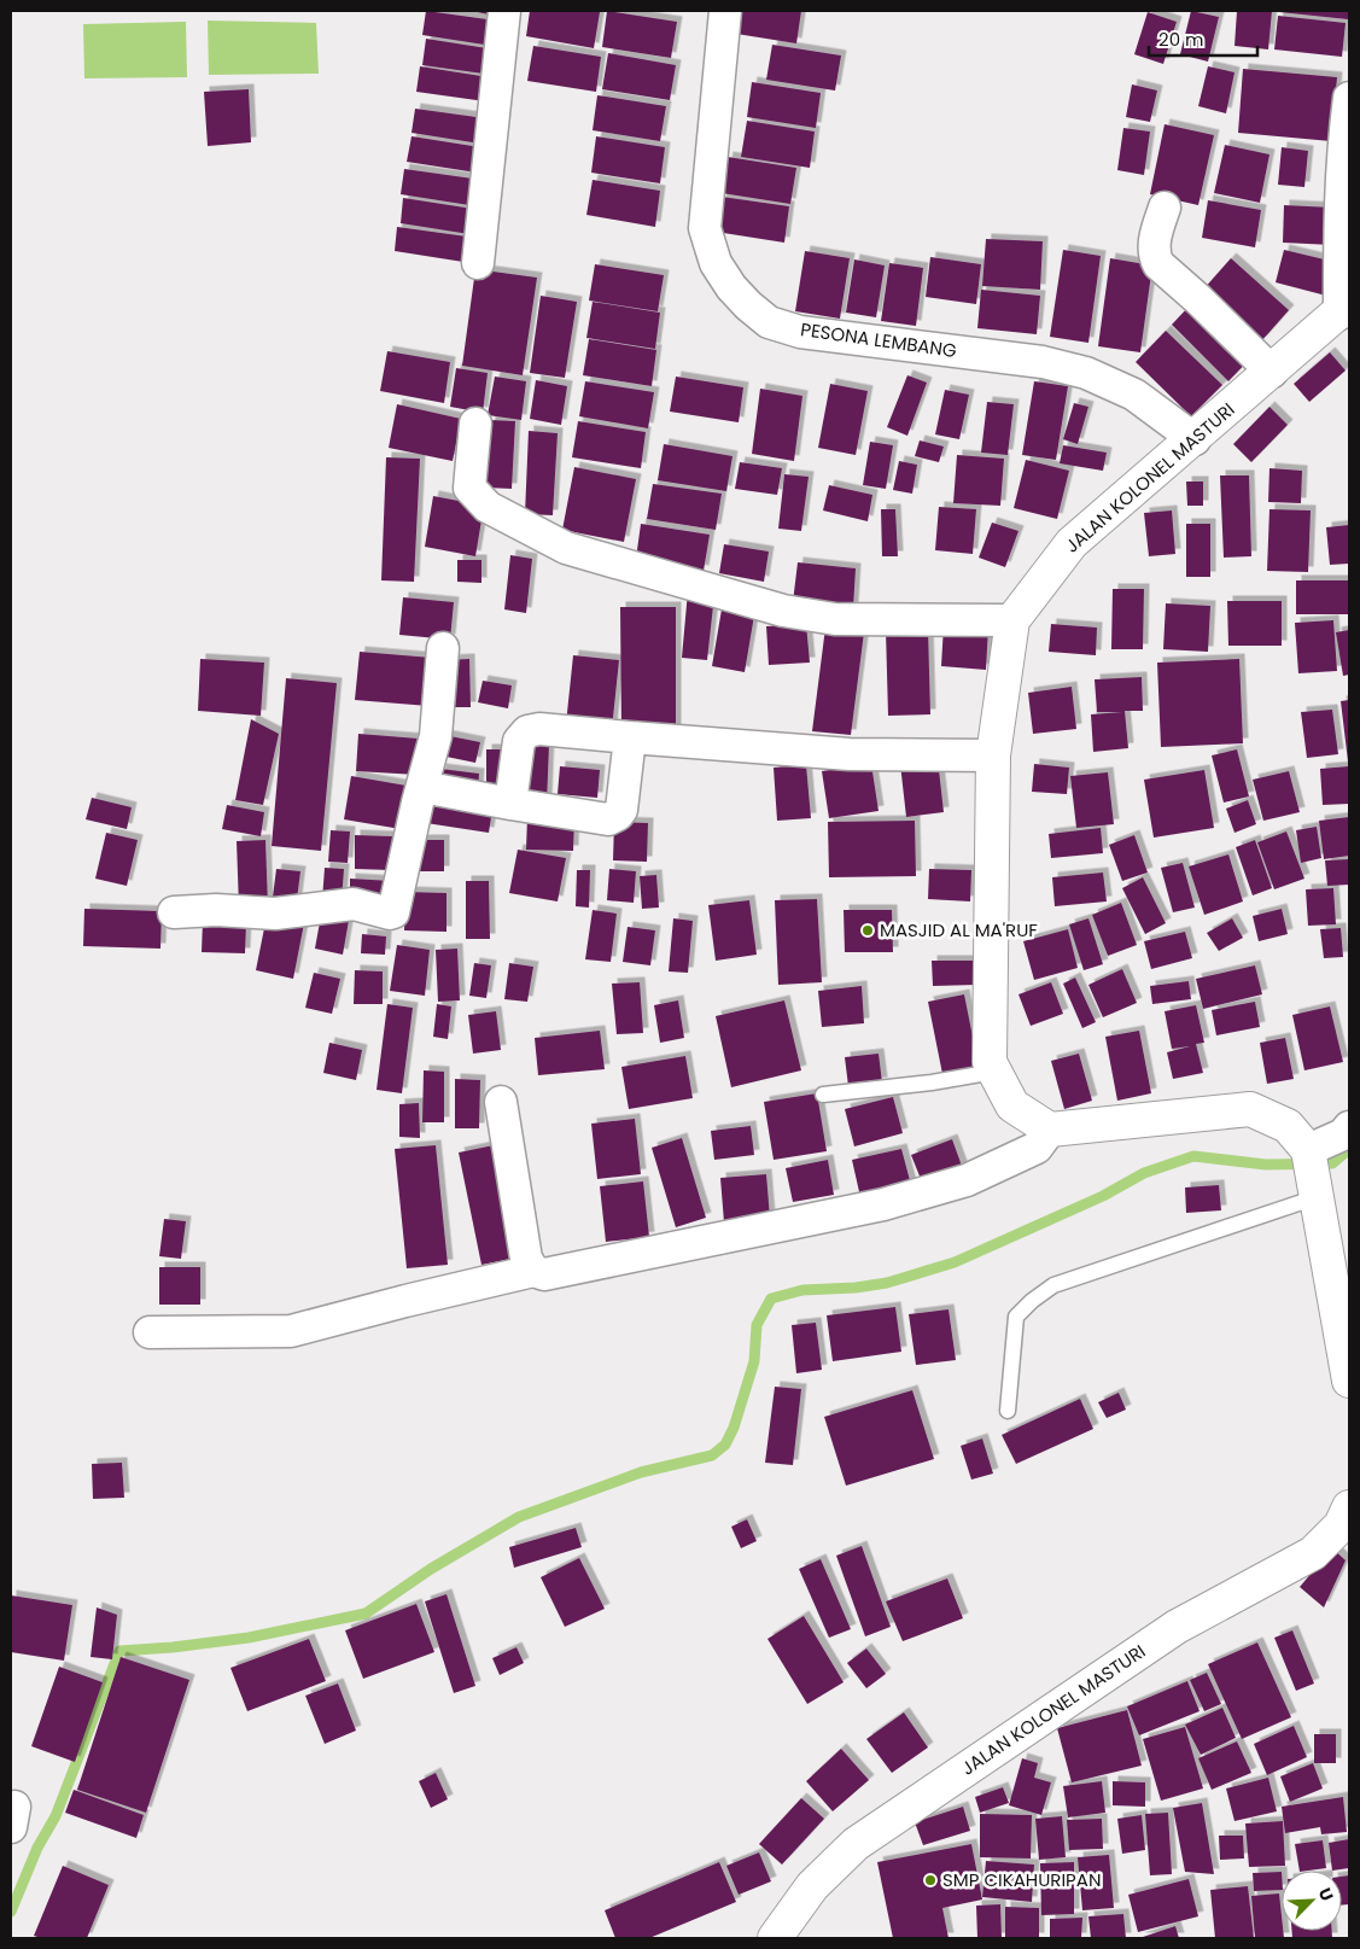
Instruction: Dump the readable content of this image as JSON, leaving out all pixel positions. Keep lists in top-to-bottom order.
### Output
{
  "streets": {
    "main road": ["JALAN KOLONEL MASTURI"],
    "street": ["PESONA LEMBANG"]
  },
  "crossings": [
    ["PESONA LEMBANG", "JALAN KOLONEL MASTURI"]
  ],
  "places": ["MASJID AL MA'RUF", "SMP CIKAHURIPAN"],
  "scale_bar": "20 m",
  "north": "top right"
}
